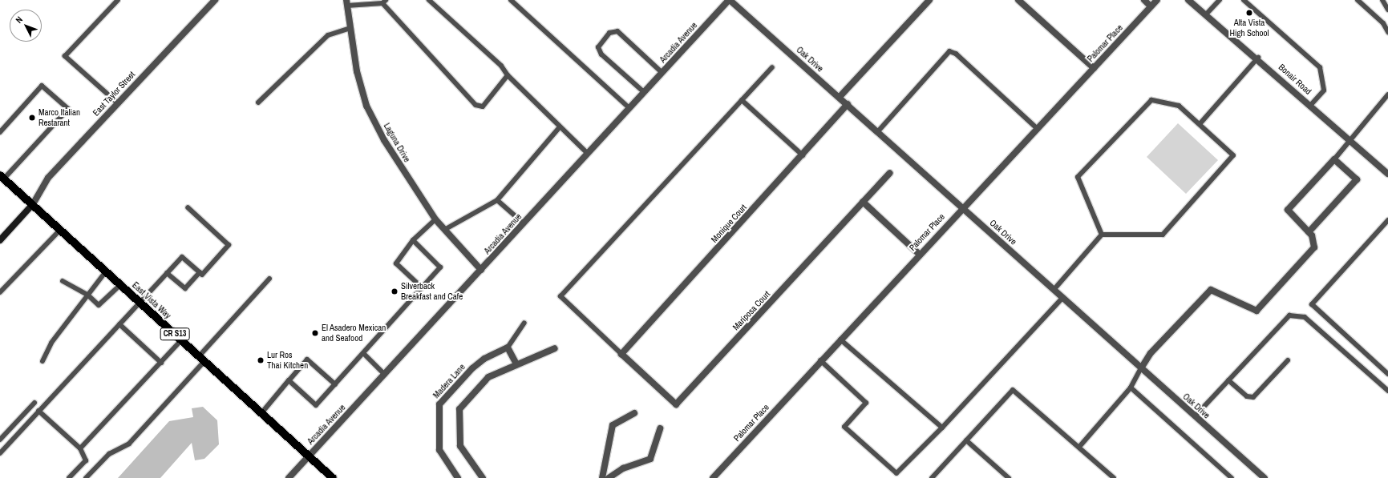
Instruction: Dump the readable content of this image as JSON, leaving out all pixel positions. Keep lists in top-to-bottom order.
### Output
{
  "streets": {
    "main road": ["East Vista Way", "CR S13"],
    "street": [
      "Arcadia Avenue",
      "Palomar Place",
      "Oak Drive",
      "Bonair Road",
      "East Taylor Street",
      "Laguna Drive",
      "Monique Court",
      "Mariposa Court",
      "Madera Lane"
    ]
  },
  "crossings": [
    ["Arcadia Avenue", "Oak Drive"],
    ["Arcadia Avenue", "Laguna Drive"],
    ["Arcadia Avenue", "East Vista Way"],
    ["Palomar Place", "Oak Drive"],
    ["Oak Drive", "Monique Court"],
    ["East Taylor Street", "East Vista Way"],
    ["Monique Court", "Mariposa Court"]
  ],
  "places": [
    "Alta Vista High School",
    "Marco Italian Restarant",
    "Silverback Breakfast and Cafe",
    "El Asadero Mexican and Seafood",
    "Lur Ros Thai Kitchen"
  ],
  "north": "top left"
}
